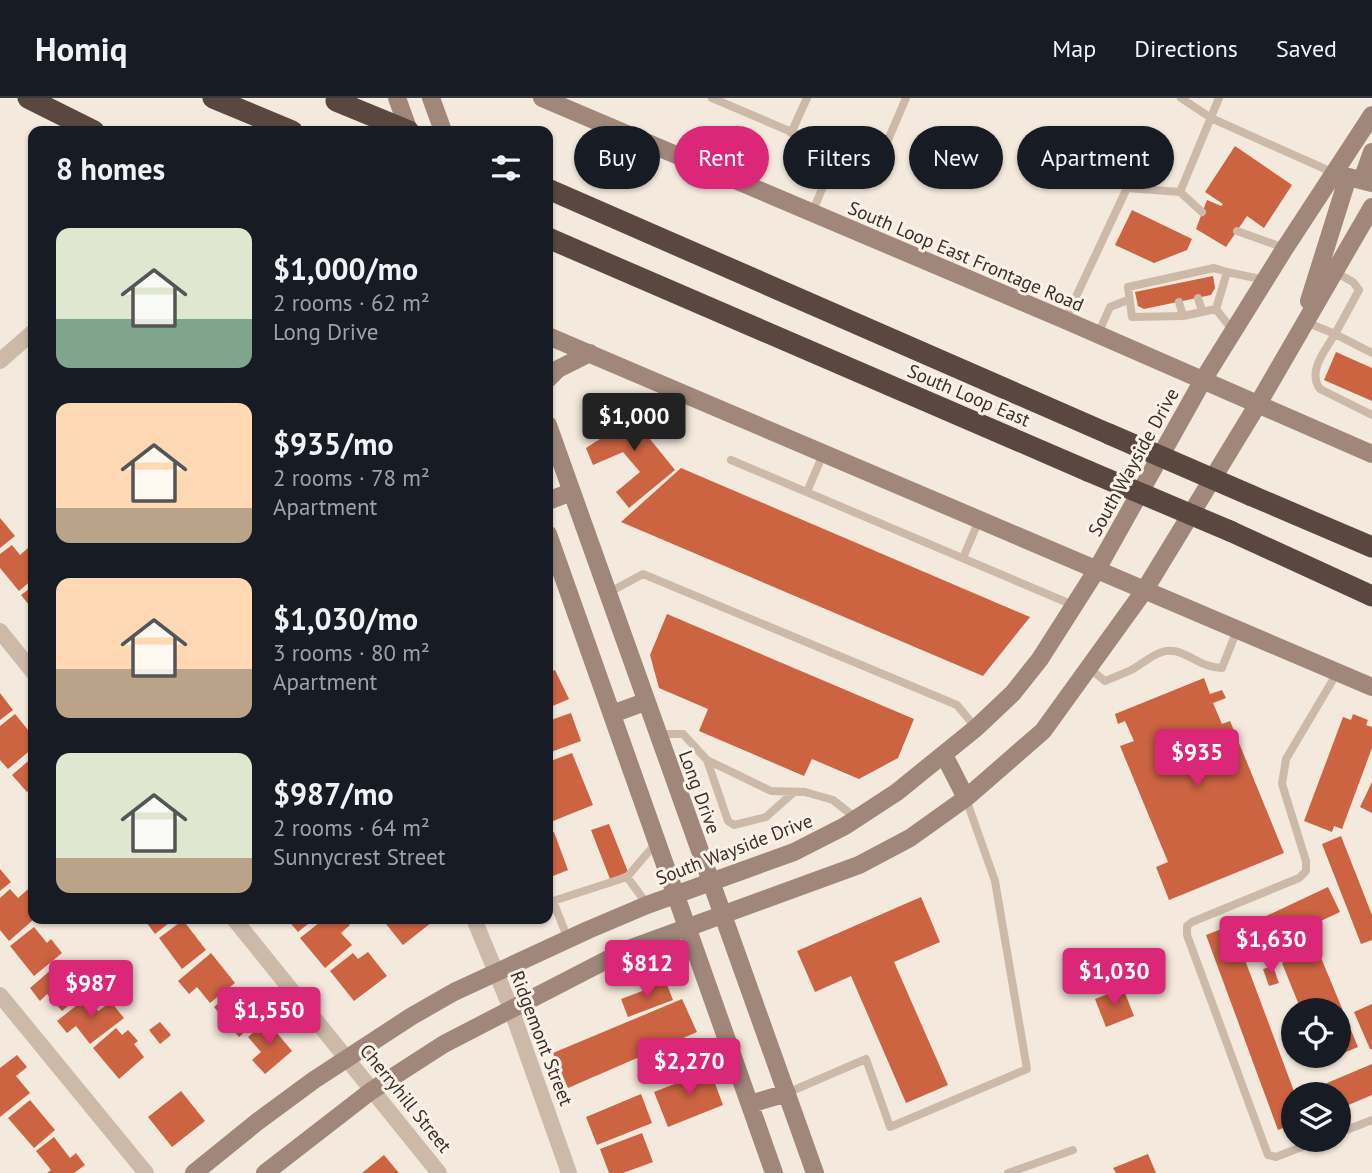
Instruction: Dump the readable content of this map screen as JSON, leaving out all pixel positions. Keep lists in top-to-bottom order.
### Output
{
  "streets": {
    "highway": ["South Loop East"],
    "main road": ["South Loop East Frontage Road", "South Wayside Drive", "Long Drive"],
    "street": ["Ridgemont Street", "Cherryhill Street"]
  },
  "crossings": [
    ["South Loop East Frontage Road", "South Wayside Drive"],
    ["South Wayside Drive", "Long Drive"],
    ["South Wayside Drive", "Ridgemont Street"],
    ["South Wayside Drive", "Cherryhill Street"]
  ],
  "page": {
    "header": "Homiq",
    "nav": ["Map", "Directions", "Saved"],
    "chip": [
      "Buy",
      "Rent",
      "Filters",
      "New",
      "Apartment"
    ],
    "heading": "8 homes",
    "list": [
      {
        "name": "$1,000/mo",
        "note": "2 rooms · 62 m² · Long Drive"
      },
      {
        "name": "$935/mo",
        "note": "2 rooms · 78 m² · Apartment"
      },
      {
        "name": "$1,030/mo",
        "note": "3 rooms · 80 m² · Apartment"
      },
      {
        "name": "$987/mo",
        "note": "2 rooms · 64 m² · Sunnycrest Street"
      }
    ],
    "price": [
      "$1,000",
      "$935",
      "$1,630",
      "$812",
      "$1,030",
      "$987",
      "$1,550",
      "$2,270"
    ]
  }
}
